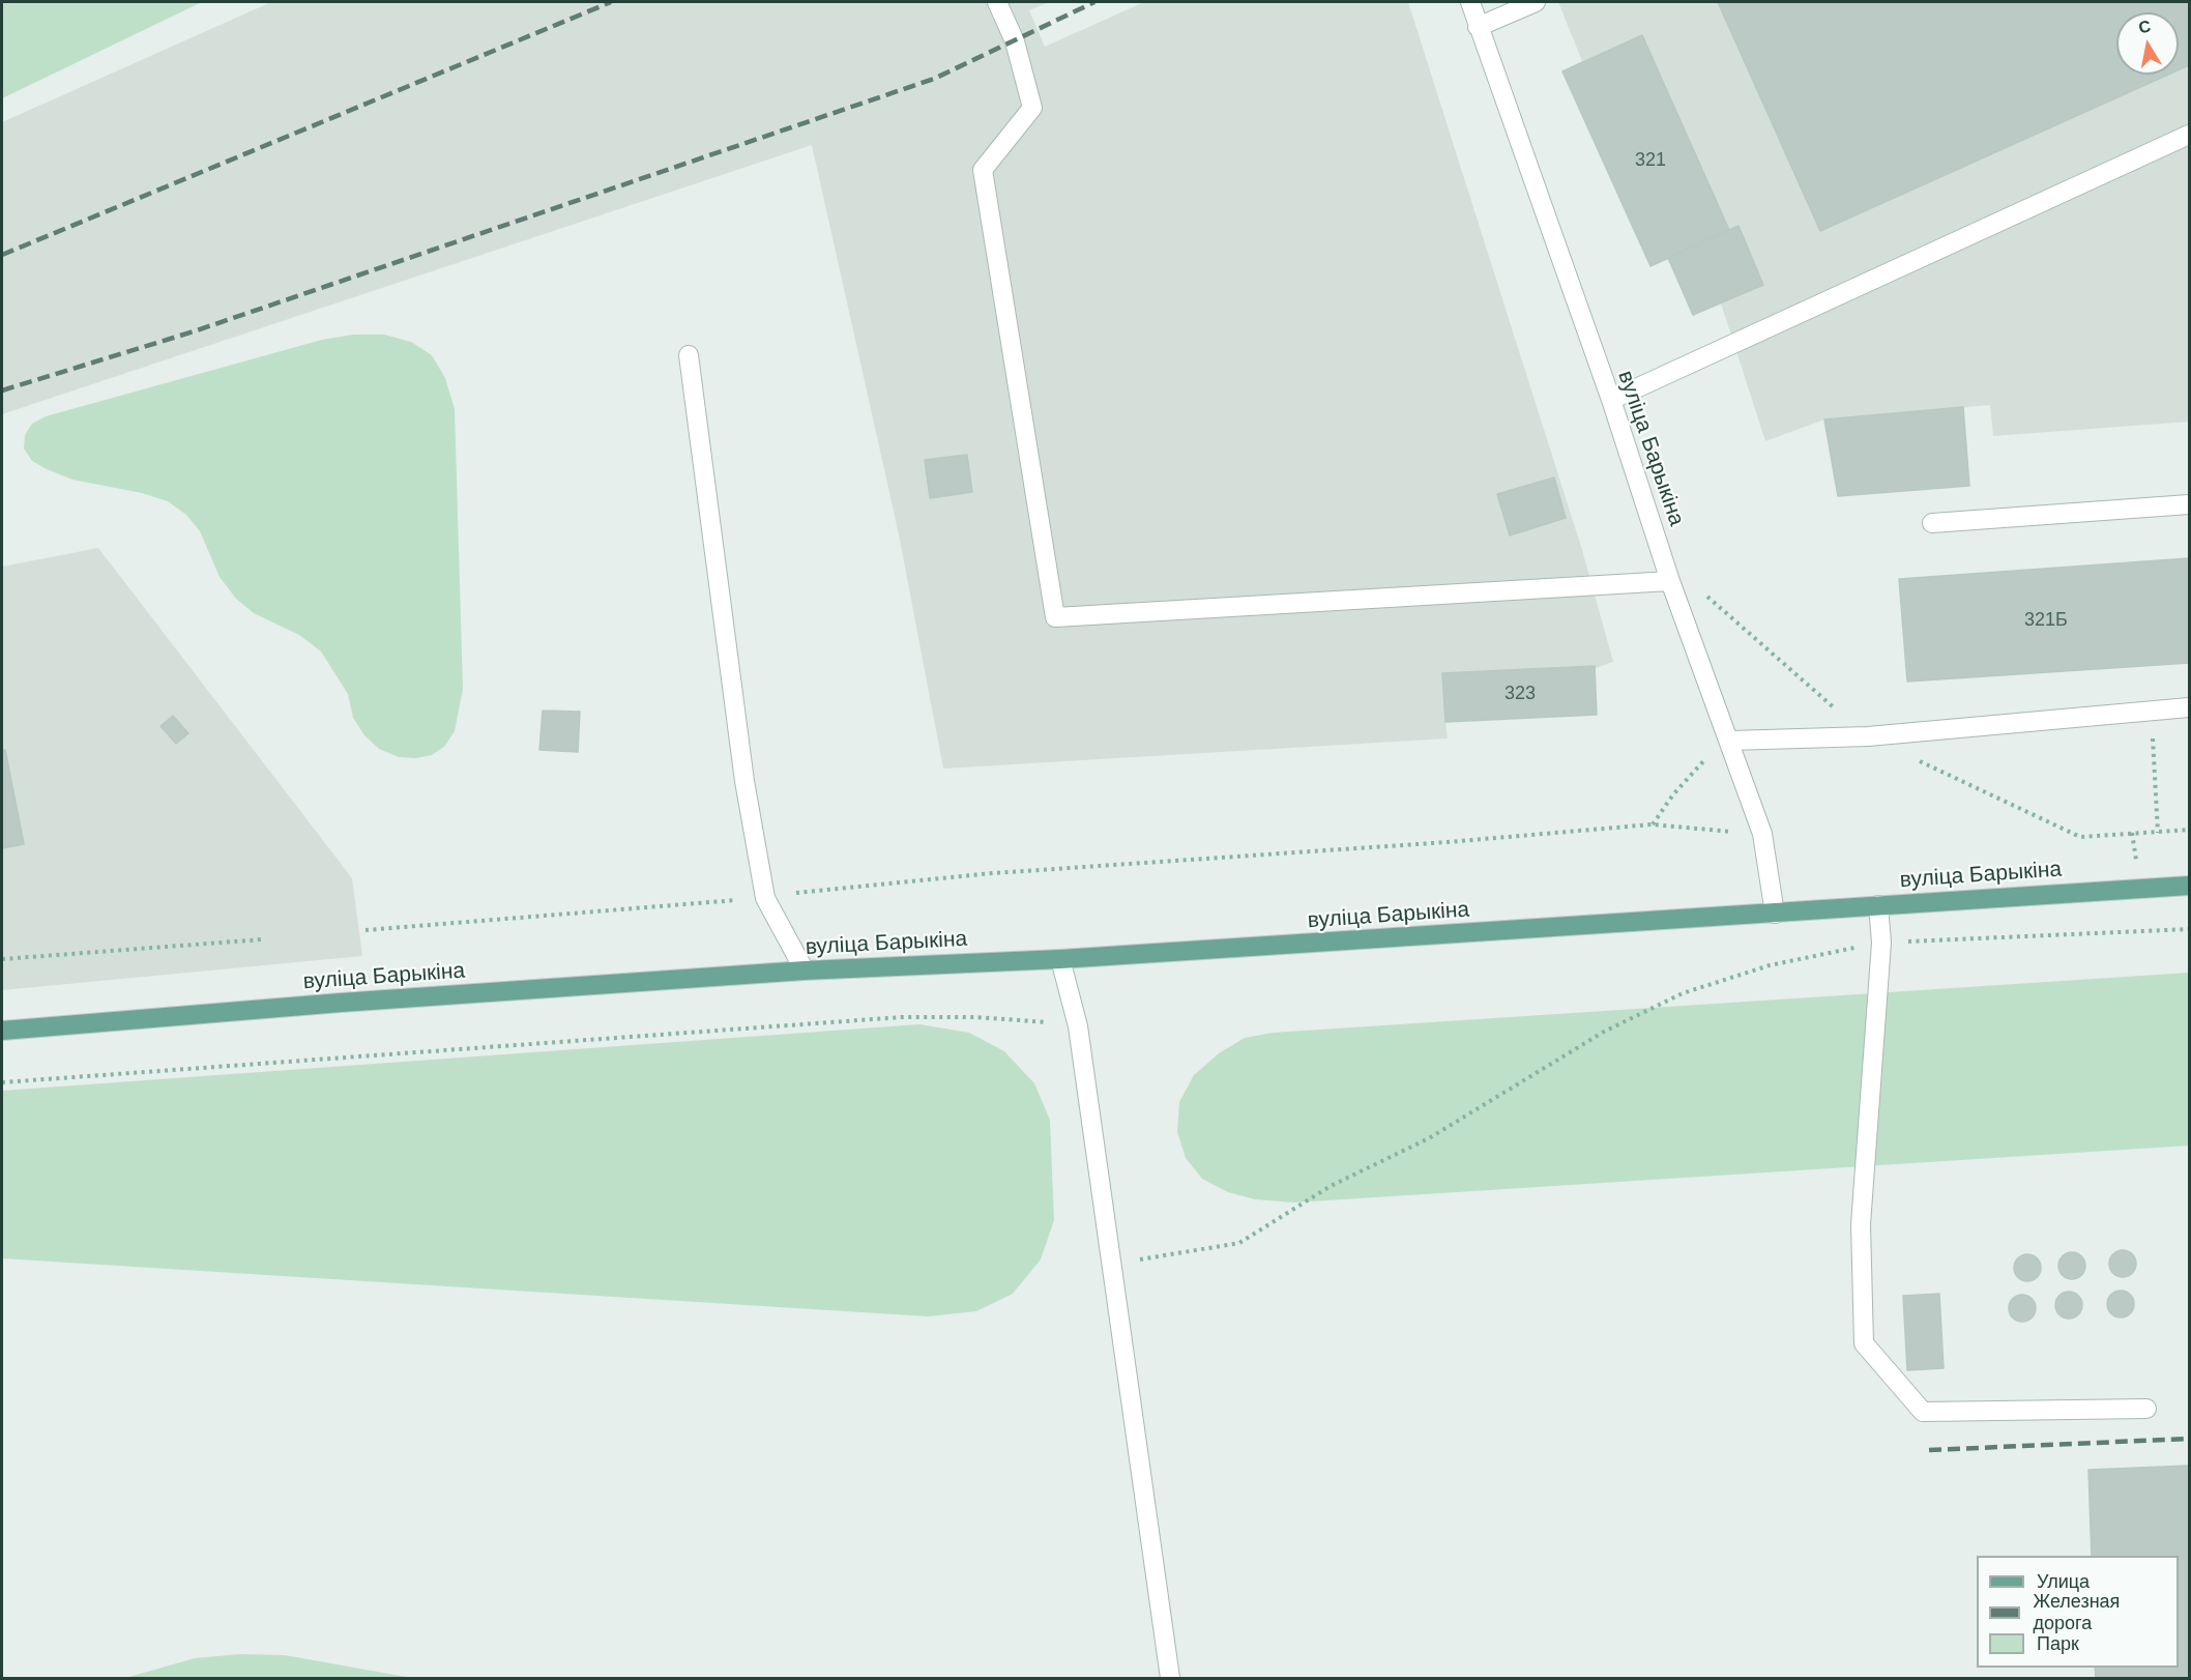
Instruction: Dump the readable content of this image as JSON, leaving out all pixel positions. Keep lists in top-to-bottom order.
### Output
{
  "streets": {
    "main road": ["вуліца Барыкіна"]
  },
  "house_numbers": ["321", "321Б", "323"],
  "legend": ["Улица", "Железная дорога", "Парк"],
  "north": "top"
}
